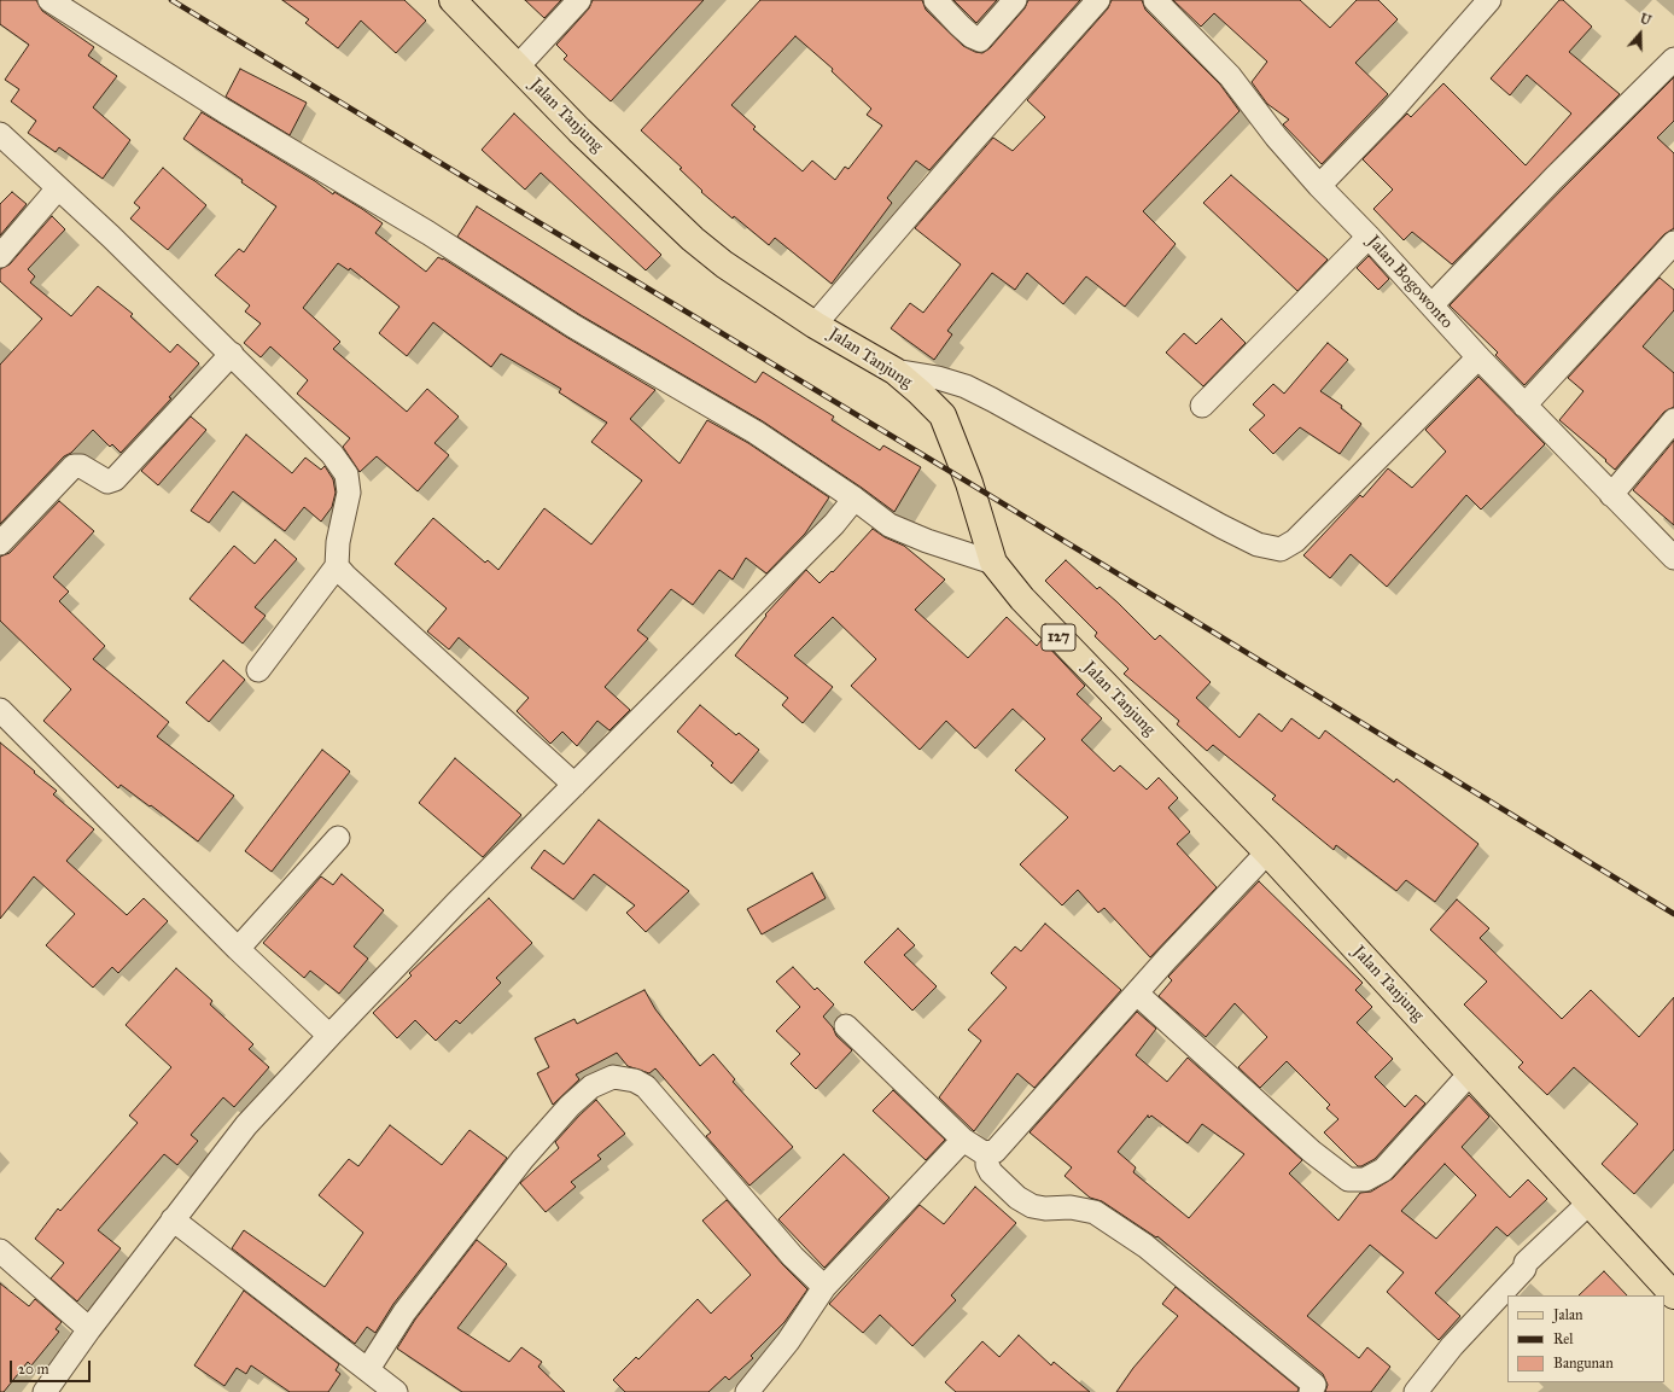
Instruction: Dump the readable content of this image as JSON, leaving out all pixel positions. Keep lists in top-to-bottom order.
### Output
{
  "streets": {
    "main road": ["Jalan Tanjung", "127"],
    "street": ["Jalan Bogowonto"]
  },
  "legend": ["Jalan", "Rel", "Bangunan"],
  "scale_bar": "20 m",
  "north": "top"
}
